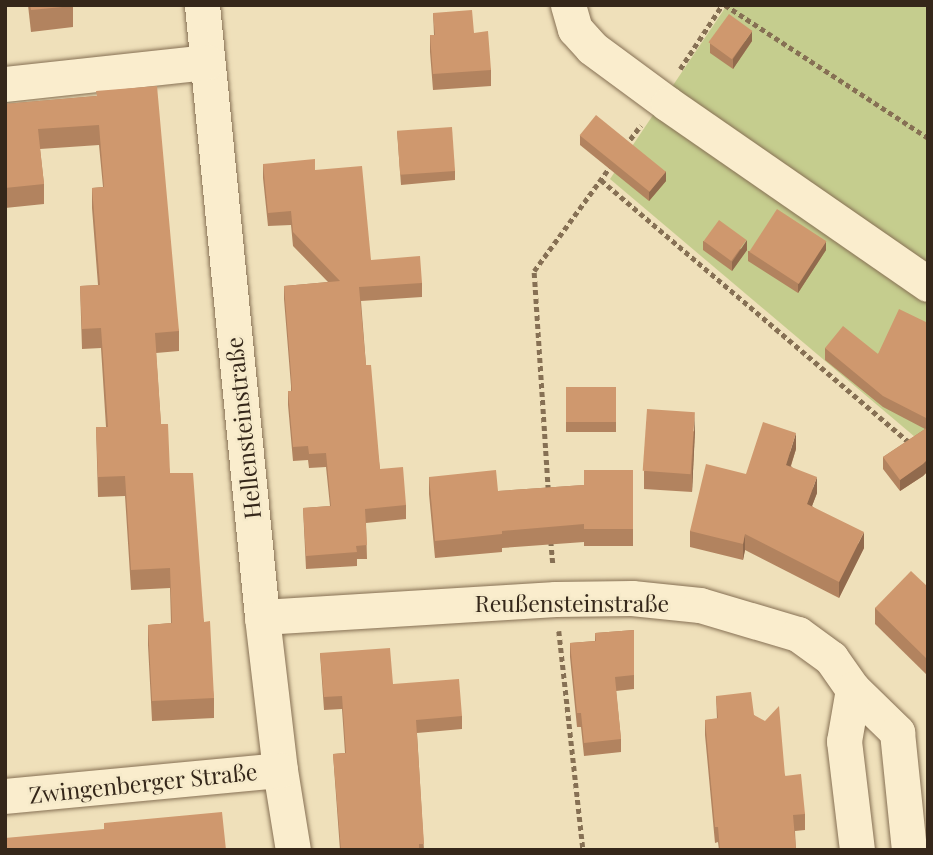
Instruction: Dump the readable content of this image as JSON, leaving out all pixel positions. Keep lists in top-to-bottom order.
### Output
{
  "streets": {
    "street": ["Hellensteinstraße", "Reußensteinstraße", "Zwingenberger Straße"]
  },
  "crossings": [
    ["Hellensteinstraße", "Reußensteinstraße"],
    ["Hellensteinstraße", "Zwingenberger Straße"]
  ]
}
